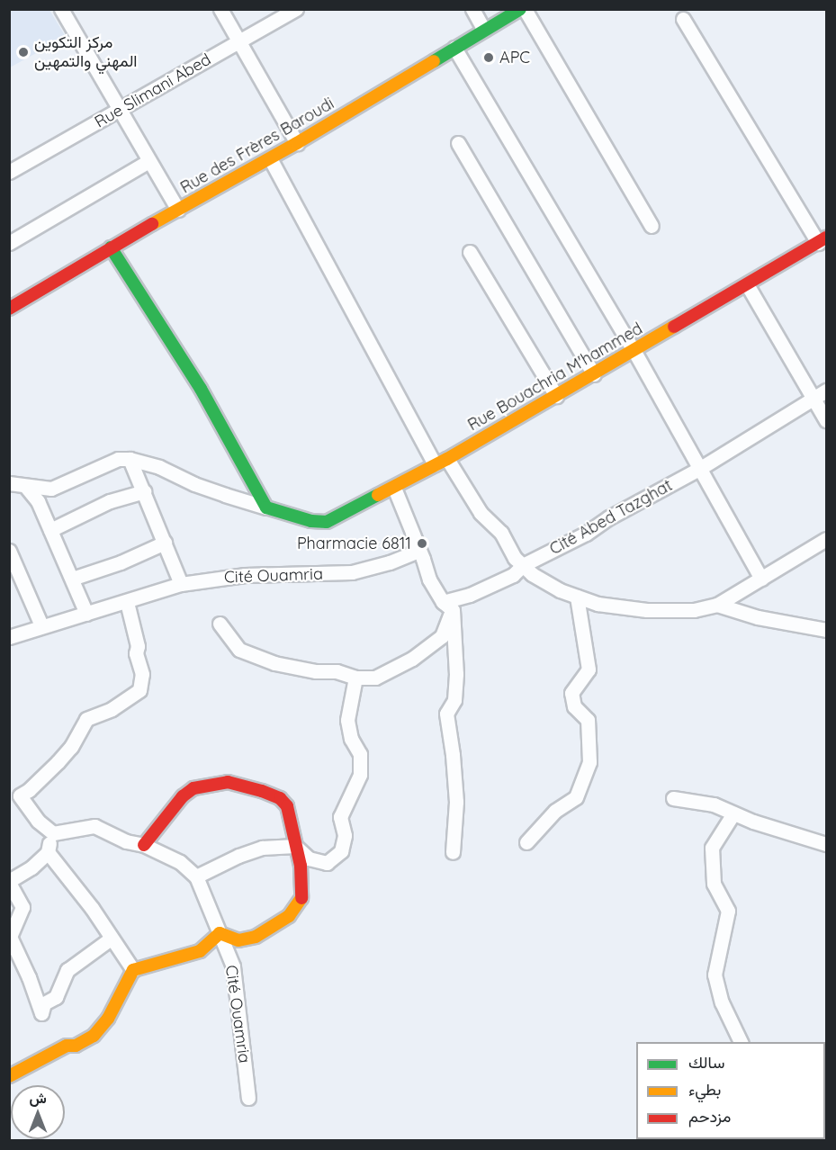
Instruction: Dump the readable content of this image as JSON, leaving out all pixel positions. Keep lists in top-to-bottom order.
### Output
{
  "streets": {
    "street": [
      "Rue Slimani Abed",
      "Rue des Frères Baroudi",
      "Rue Bouachria M'hammed",
      "Cité Abed Tazghat",
      "Cité Ouamria"
    ]
  },
  "places": ["مركز التكوين المهني والتمهين", "APC", "Pharmacie 6811"],
  "legend": ["سالك", "بطيء", "مزدحم"],
  "north": "top"
}
